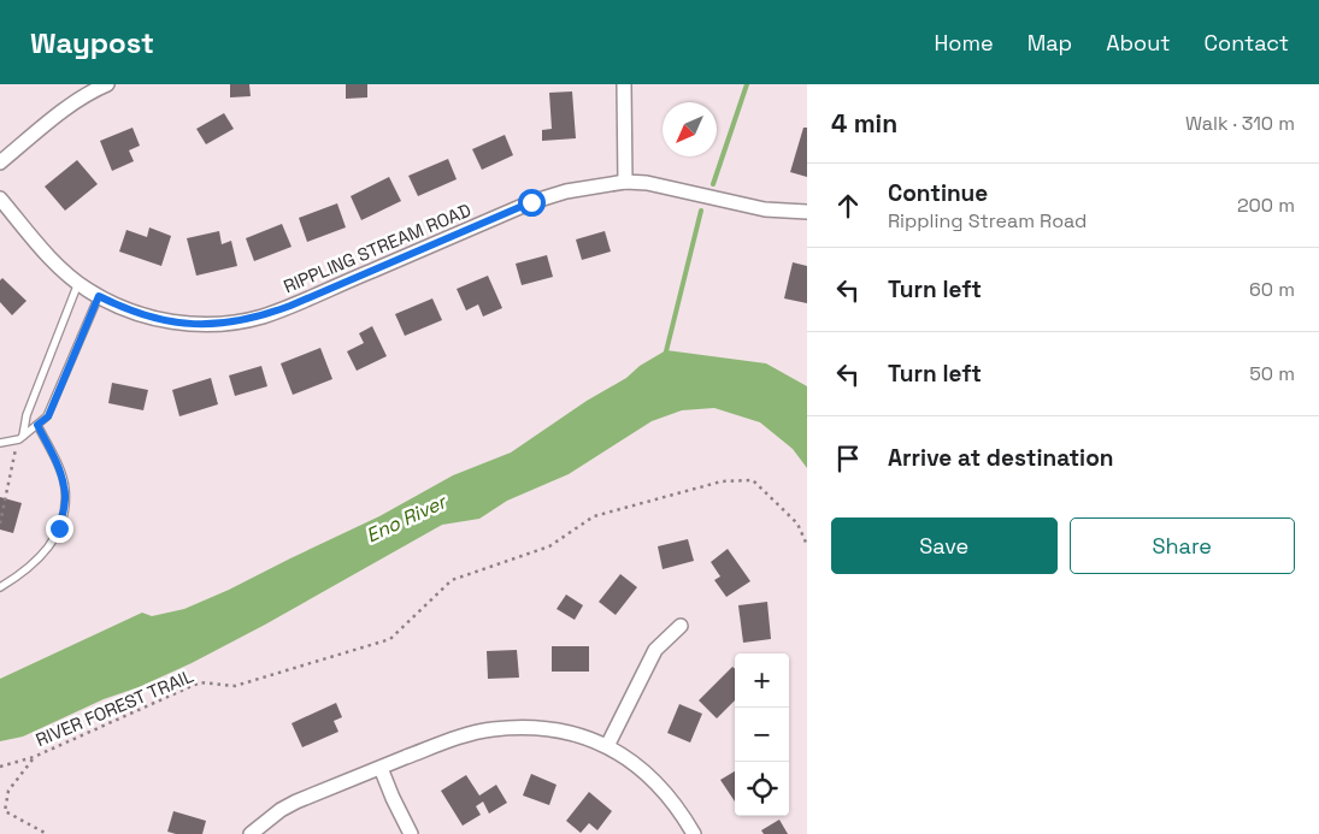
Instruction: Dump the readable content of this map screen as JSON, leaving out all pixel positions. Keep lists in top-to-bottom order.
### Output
{
  "streets": {
    "street": ["RIPPLING STREAM ROAD"],
    "path": ["RIVER FOREST TRAIL"]
  },
  "water": ["Eno River"],
  "north": "bottom left",
  "page": {
    "header": "Waypost",
    "nav": [
      "Home",
      "Map",
      "About",
      "Contact"
    ],
    "heading": ["4 min", "Walk · 310 m"],
    "list": [
      ["Continue", "Rippling Stream Road", "200 m"],
      ["Turn left", "60 m"],
      ["Turn left", "50 m"],
      "Arrive at destination"
    ],
    "buttons": ["Save", "Share"],
    "map_buttons": ["+", "−"]
  }
}
